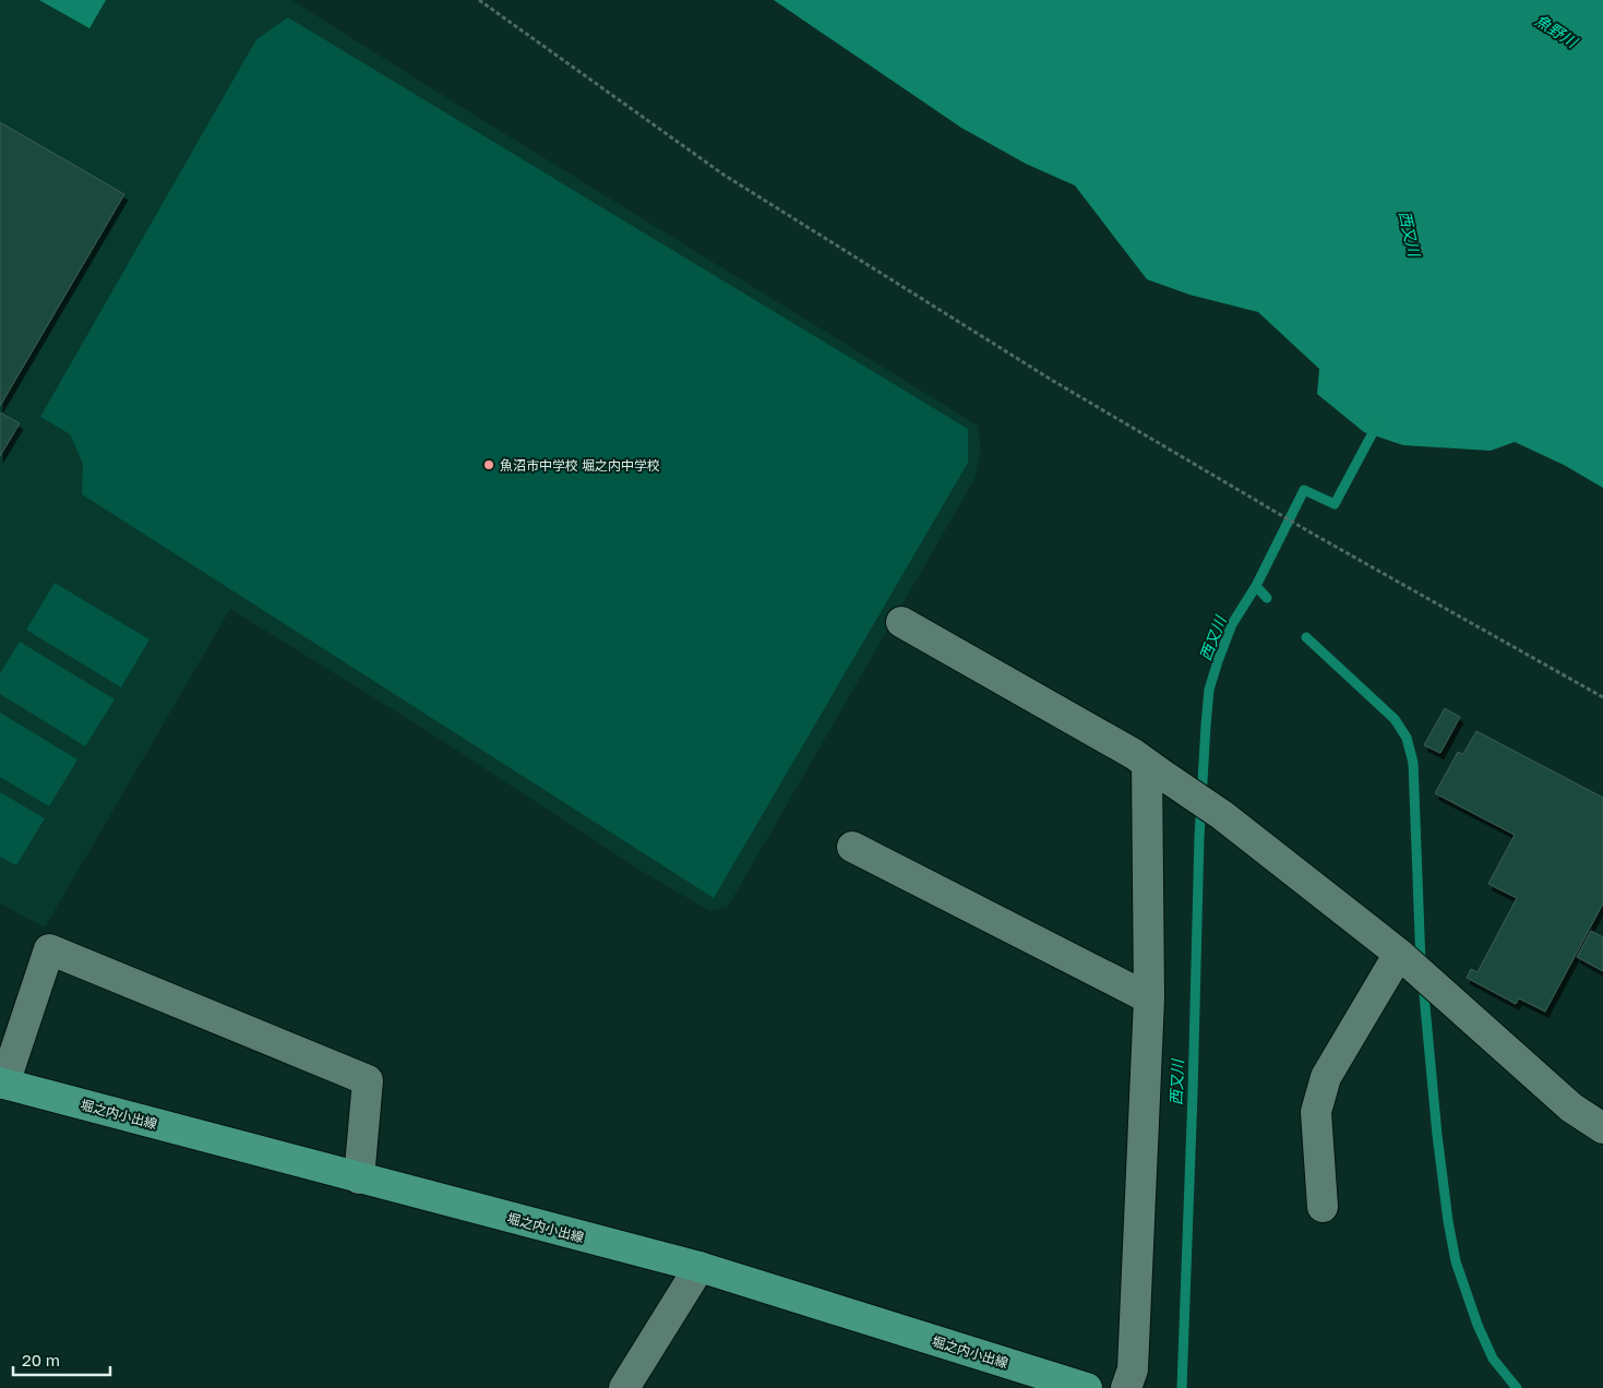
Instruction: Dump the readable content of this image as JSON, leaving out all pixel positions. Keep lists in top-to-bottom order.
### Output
{
  "streets": {
    "main road": ["堀之内小出線"]
  },
  "water": ["魚野川", "西又川"],
  "places": ["魚沼市中学校 堀之内中学校"],
  "scale_bar": "20 m"
}
